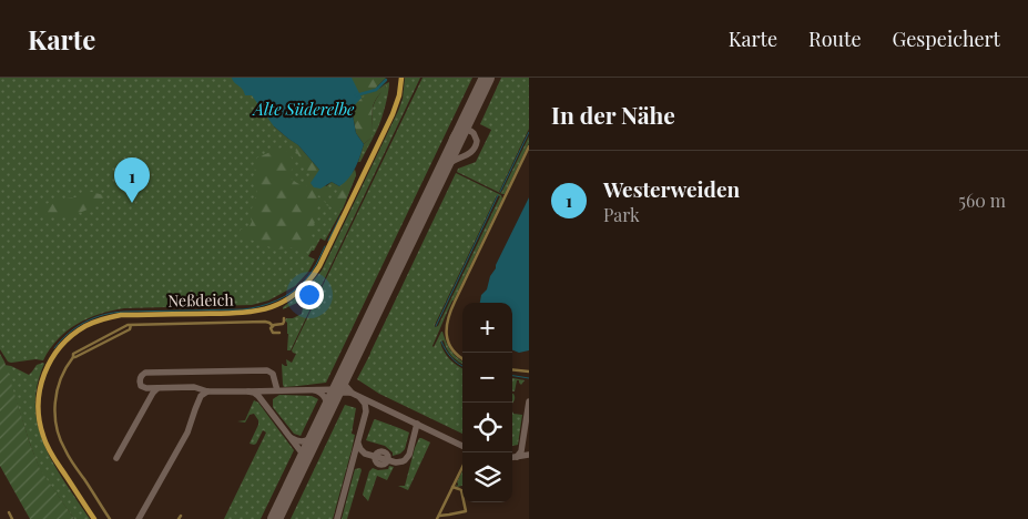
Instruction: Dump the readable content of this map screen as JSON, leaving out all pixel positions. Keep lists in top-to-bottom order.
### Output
{
  "streets": {
    "street": ["Neßdeich"]
  },
  "water": ["Alte Süderelbe"],
  "page": {
    "header": "Karte",
    "nav": ["Karte", "Route", "Gespeichert"],
    "heading": "In der Nähe",
    "list": [
      {
        "mark": "1",
        "name": "Westerweiden",
        "note": "Park",
        "value": "560 m"
      }
    ],
    "pins": "1",
    "map_buttons": ["+", "−"]
  }
}
